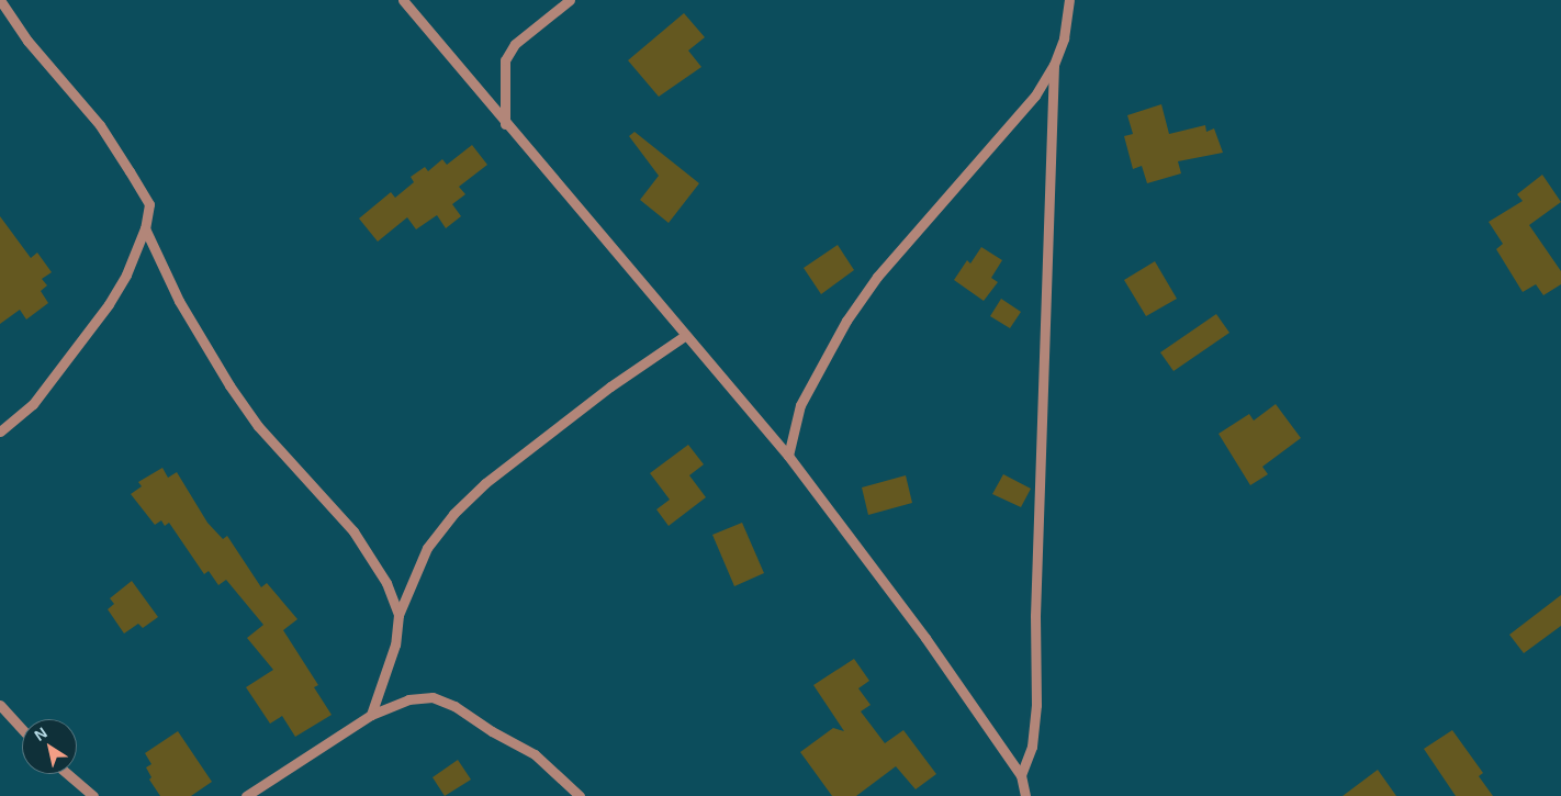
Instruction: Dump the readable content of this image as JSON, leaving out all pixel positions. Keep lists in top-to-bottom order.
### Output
{
  "north": "top left"
}
